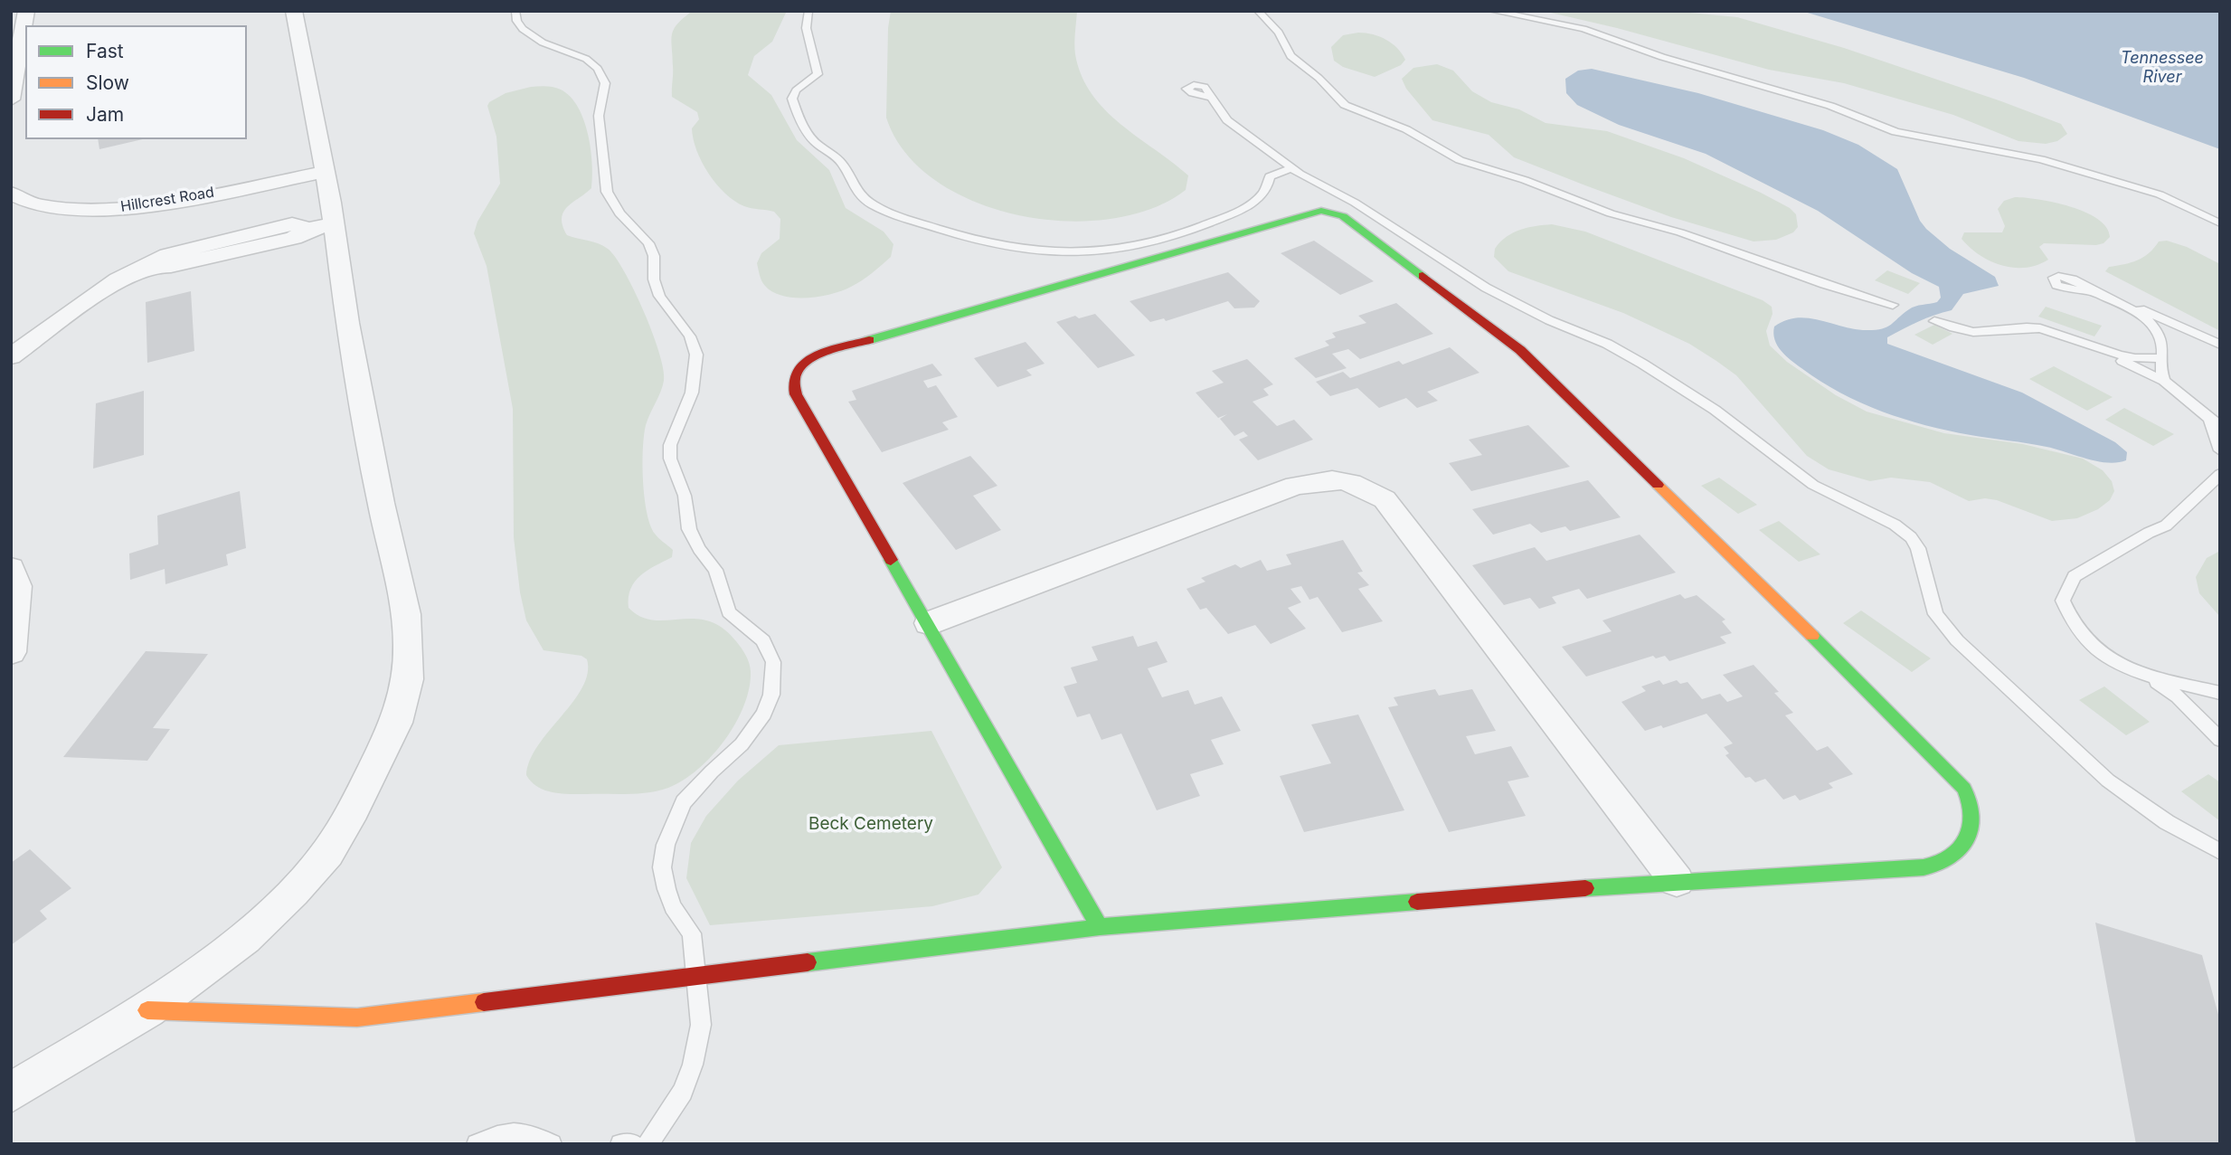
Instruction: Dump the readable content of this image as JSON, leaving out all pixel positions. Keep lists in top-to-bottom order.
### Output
{
  "streets": {
    "street": ["Hillcrest Road"]
  },
  "water": ["Tennessee River"],
  "parks": ["Beck Cemetery"],
  "legend": ["Fast", "Slow", "Jam"]
}
